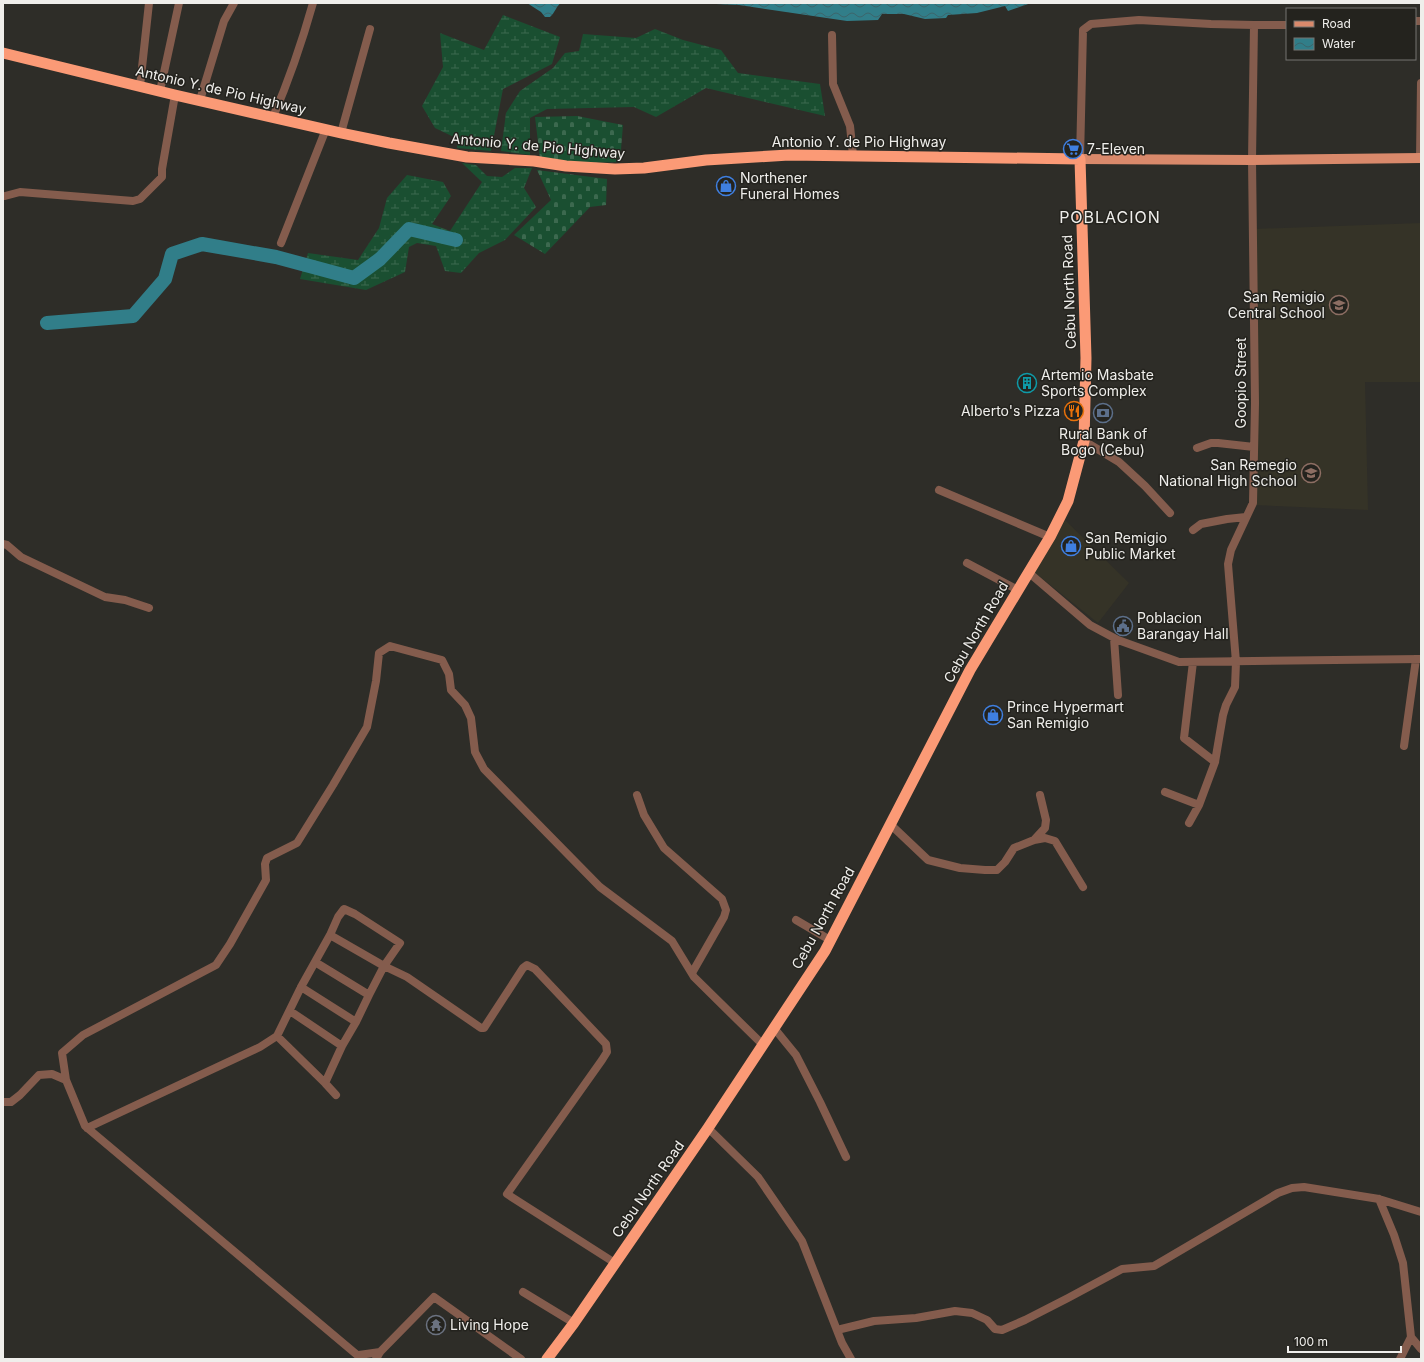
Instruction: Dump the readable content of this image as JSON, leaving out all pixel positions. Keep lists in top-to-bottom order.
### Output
{
  "streets": {
    "highway": ["Antonio Y. de Pio Highway", "Cebu North Road"],
    "street": ["Goopio Street"]
  },
  "crossings": [
    ["Antonio Y. de Pio Highway", "Cebu North Road"]
  ],
  "districts": ["POBLACION"],
  "places": {
    "supermarket": ["7-Eleven"],
    "shop": ["Northener Funeral Homes", "San Remigio Public Market", "Prince Hypermart San Remigio"],
    "school or university": ["San Remigio Central School", "San Remegio National High School"],
    "building": ["Artemio Masbate Sports Complex"],
    "restaurant": ["Alberto's Pizza"],
    "bank": ["Rural Bank of Bogo (Cebu)"],
    "public building": ["Poblacion Barangay Hall"],
    "temple": ["Living Hope"]
  },
  "legend": ["Road", "Water"],
  "scale_bar": "100 m"
}
